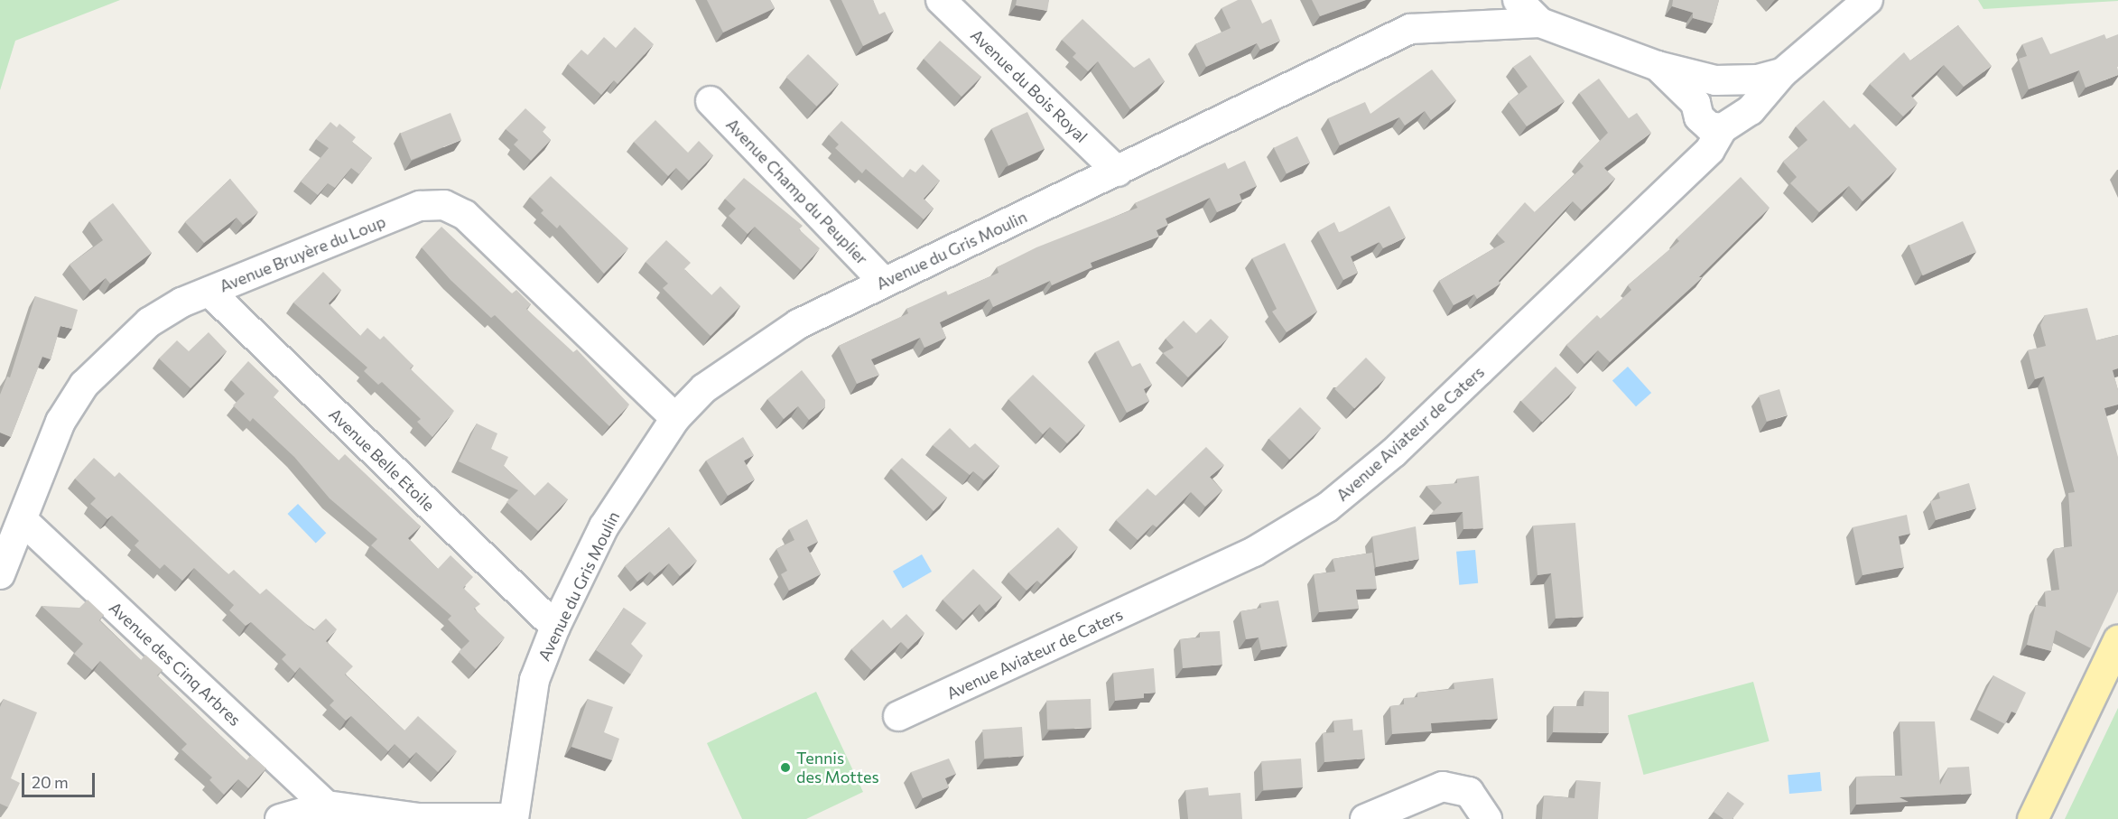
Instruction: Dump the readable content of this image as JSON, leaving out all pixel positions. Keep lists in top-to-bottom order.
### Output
{
  "streets": {
    "street": [
      "Avenue du Bois Royal",
      "Avenue Champ du Peuplier",
      "Avenue du Gris Moulin",
      "Avenue Bruyère du Loup",
      "Avenue Aviateur de Caters",
      "Avenue Belle Etoile",
      "Avenue des Cinq Arbres"
    ]
  },
  "crossings": [
    ["Avenue du Bois Royal", "Avenue du Gris Moulin"],
    ["Avenue Champ du Peuplier", "Avenue du Gris Moulin"],
    ["Avenue du Gris Moulin", "Avenue Bruyère du Loup"],
    ["Avenue du Gris Moulin", "Avenue Aviateur de Caters"],
    ["Avenue du Gris Moulin", "Avenue Belle Etoile"],
    ["Avenue Bruyère du Loup", "Avenue Belle Etoile"],
    ["Avenue Bruyère du Loup", "Avenue des Cinq Arbres"]
  ],
  "places": ["Tennis des Mottes"],
  "scale_bar": "20 m"
}
